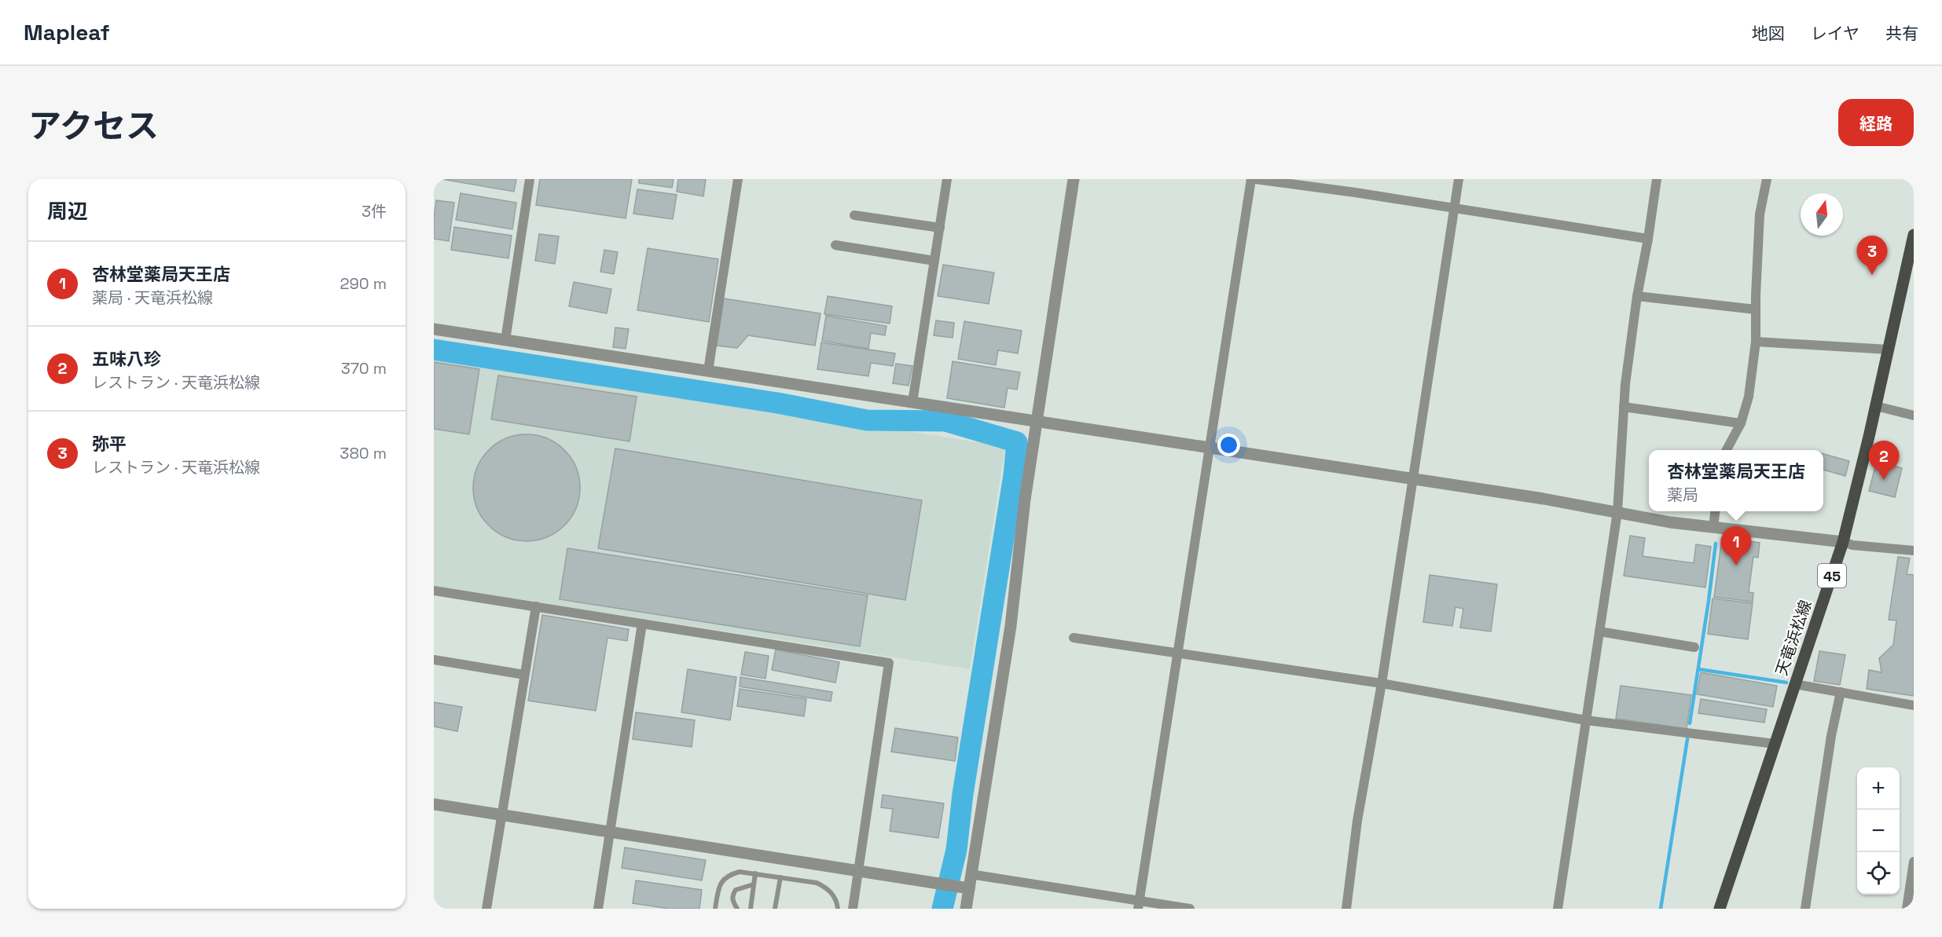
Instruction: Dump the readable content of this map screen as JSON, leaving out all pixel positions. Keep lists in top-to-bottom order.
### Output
{
  "streets": {
    "main road": ["45", "天竜浜松線"]
  },
  "north": "top",
  "page": {
    "header": "Mapleaf",
    "nav": ["地図", "レイヤ", "共有"],
    "title": "アクセス",
    "buttons": "経路",
    "heading": ["周辺", "3件"],
    "pins": ["3", "2", "1"],
    "list": [
      {
        "mark": "1",
        "name": "杏林堂薬局天王店",
        "note": "薬局 · 天竜浜松線",
        "value": "290 m"
      },
      {
        "mark": "2",
        "name": "五味八珍",
        "note": "レストラン · 天竜浜松線",
        "value": "370 m"
      },
      {
        "mark": "3",
        "name": "弥平",
        "note": "レストラン · 天竜浜松線",
        "value": "380 m"
      }
    ],
    "popup": ["杏林堂薬局天王店", "薬局"],
    "map_buttons": ["+", "−"]
  }
}
